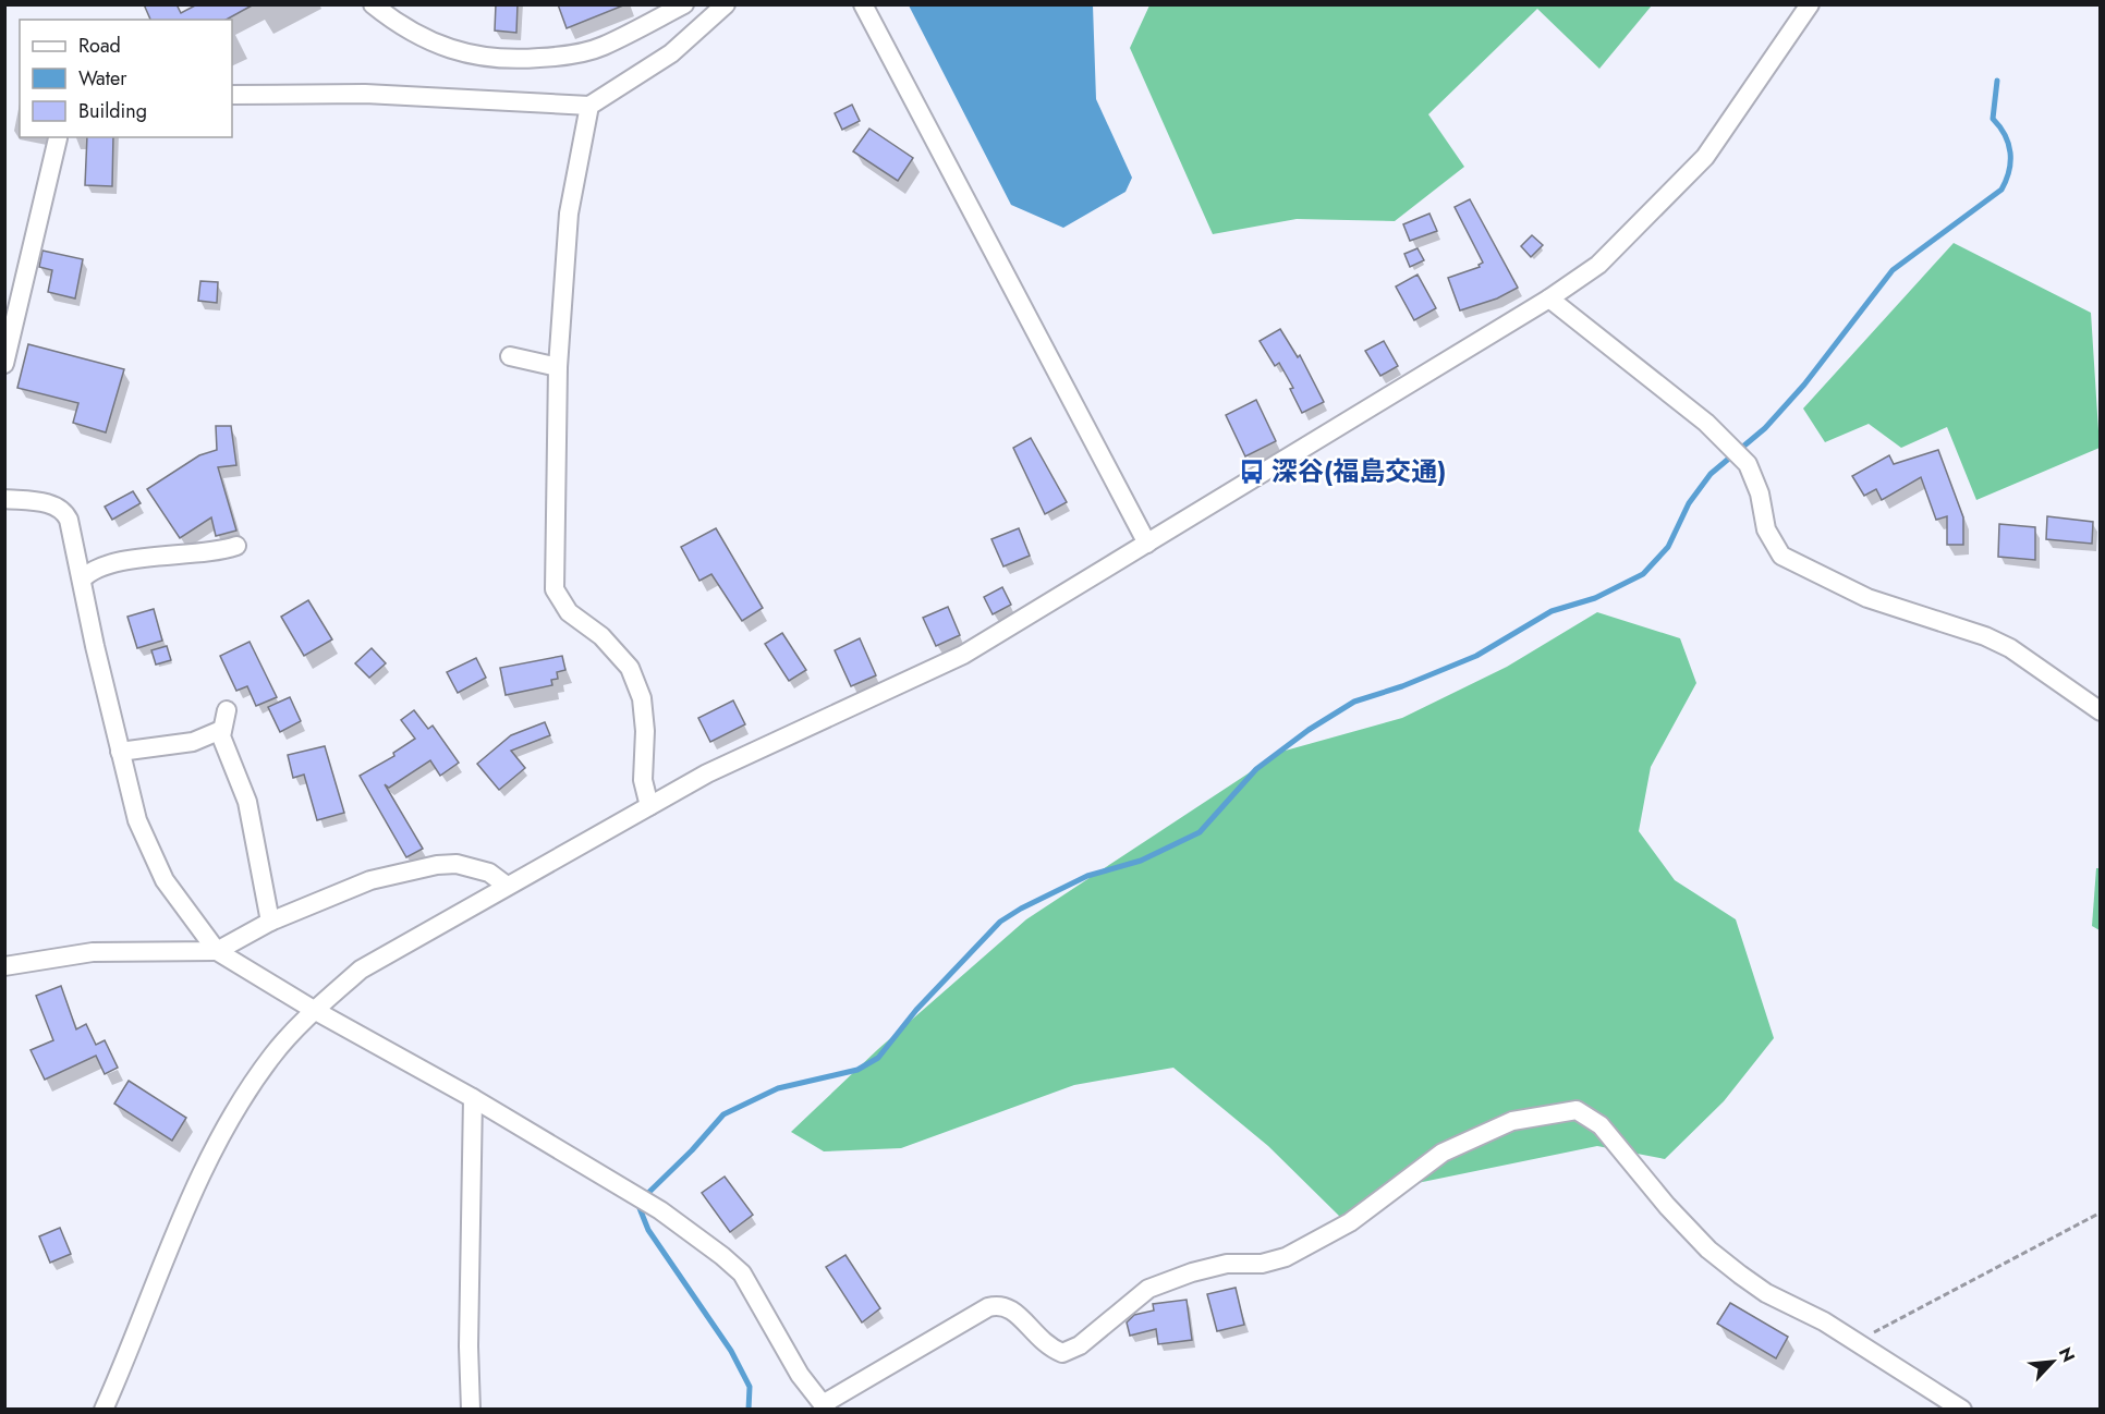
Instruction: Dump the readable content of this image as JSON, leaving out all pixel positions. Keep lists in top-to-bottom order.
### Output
{
  "places": {
    "bus stop": ["深谷(福島交通)"]
  },
  "legend": ["Road", "Water", "Building"],
  "north": "top right"
}
